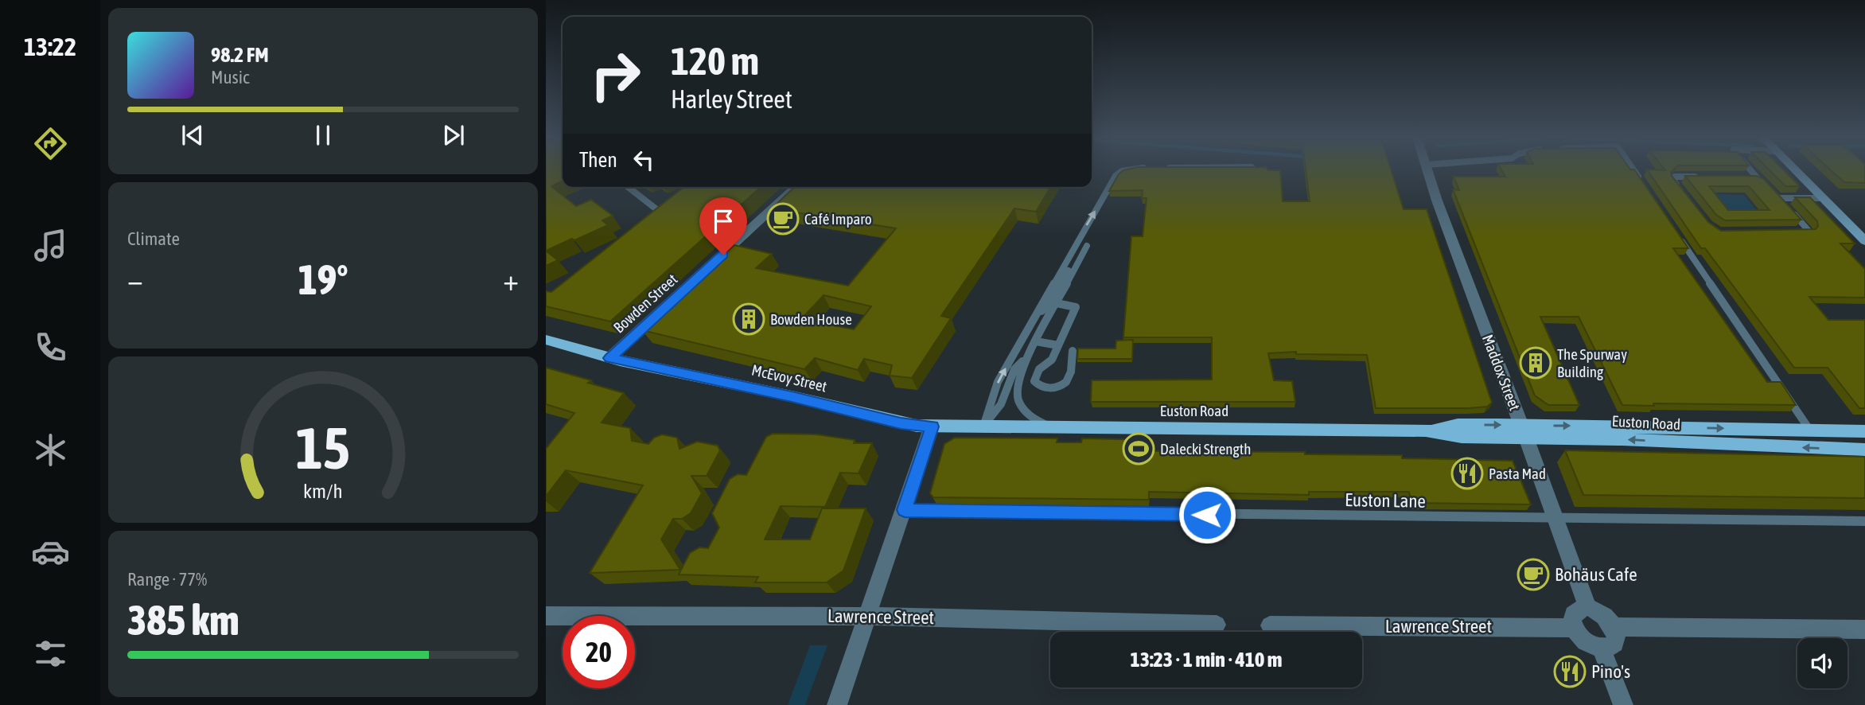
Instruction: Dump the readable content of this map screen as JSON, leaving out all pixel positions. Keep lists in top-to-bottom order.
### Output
{
  "streets": {
    "main road": ["McEvoy Street", "Euston Road"],
    "street": ["Bowden Street", "Maddox Street", "Lawrence Street"],
    "lane": ["Euston Lane"]
  },
  "crossings": [
    ["Bowden Street", "McEvoy Street"],
    ["Maddox Street", "Euston Road"],
    ["Maddox Street", "Euston Lane"],
    ["Maddox Street", "Lawrence Street"],
    ["McEvoy Street", "Euston Road"]
  ],
  "places": {
    "cafe": ["Café Imparo", "Bohäus Cafe"],
    "building": ["Bowden House", "The Spurway Building"],
    "sports": ["Dalecki Strength"],
    "restaurant": ["Pasta Mad", "Pino's"]
  },
  "page": {
    "tabs": "13:22",
    "turn": ["120 m", "Harley Street"],
    "song": ["98.2 FM", "Music"],
    "then": "Then",
    "tile": [
      "Climate",
      ["Range · 77%", "385 km"]
    ],
    "heat": ["−", "19°", "+"],
    "limit": "20",
    "trip": "13:23 · 1 min · 410 m",
    "gauge": ["15", "km/h"]
  }
}
